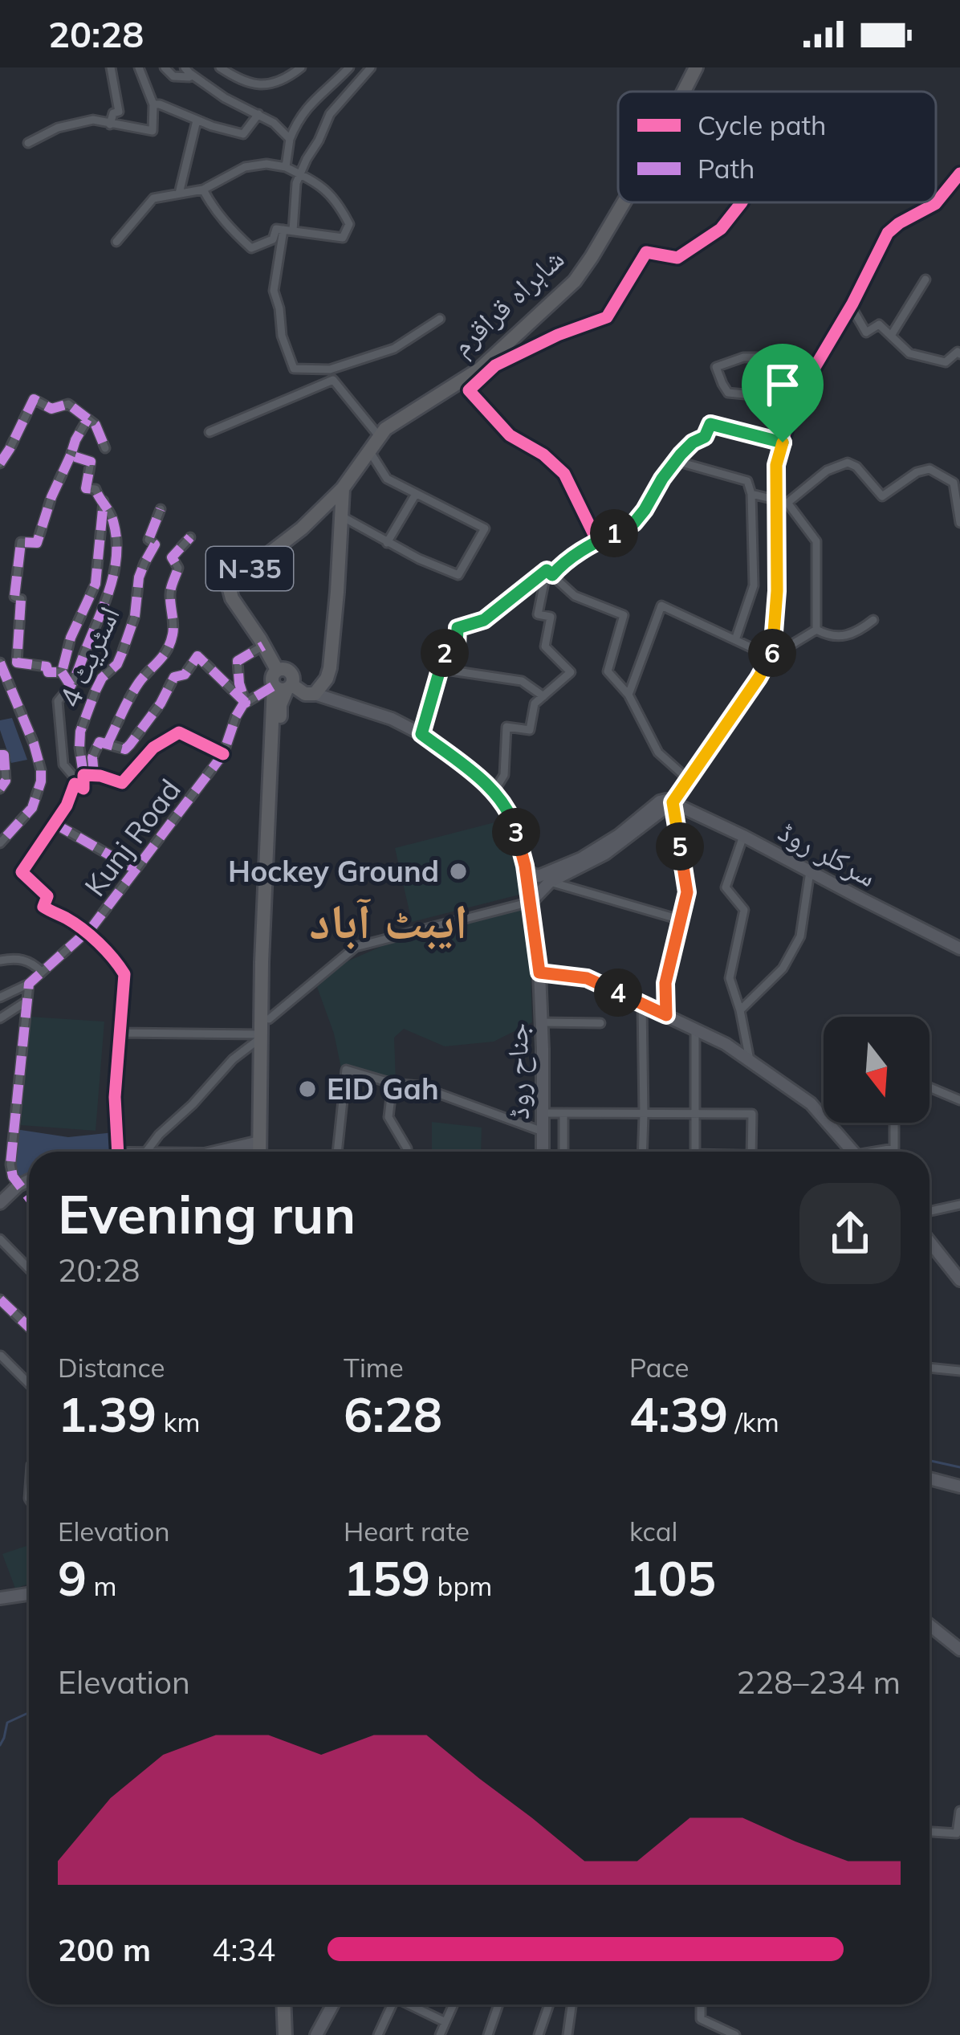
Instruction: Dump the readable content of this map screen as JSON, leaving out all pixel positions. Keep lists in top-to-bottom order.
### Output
{
  "streets": {
    "highway": ["شاہراہ قراقرم", "N-35"],
    "main road": ["سرکلر روڈ", "جناح روڈ"],
    "street": ["اسٹریٹ 4", "Kunj Road"]
  },
  "crossings": [
    ["شاہراہ قراقرم", "جناح روڈ"]
  ],
  "districts": ["ایبٹ آباد"],
  "places": ["Hockey Ground", "EID Gah"],
  "legend": ["Cycle path", "Path"],
  "north": "bottom",
  "page": {
    "status": "20:28",
    "pins": [
      "1",
      "2",
      "6",
      "3",
      "5",
      "4"
    ],
    "heading": ["Evening run", "20:28"],
    "stats": [
      ["Distance", "1.39 km"],
      ["Time", "6:28"],
      ["Pace", "4:39 /km"],
      ["Elevation", "9 m"],
      ["Heart rate", "159 bpm"],
      ["kcal", "105"]
    ],
    "chart": ["Elevation", "228–234 m"],
    "list": [
      {
        "name": "200 m",
        "note": "4:34"
      }
    ]
  }
}
